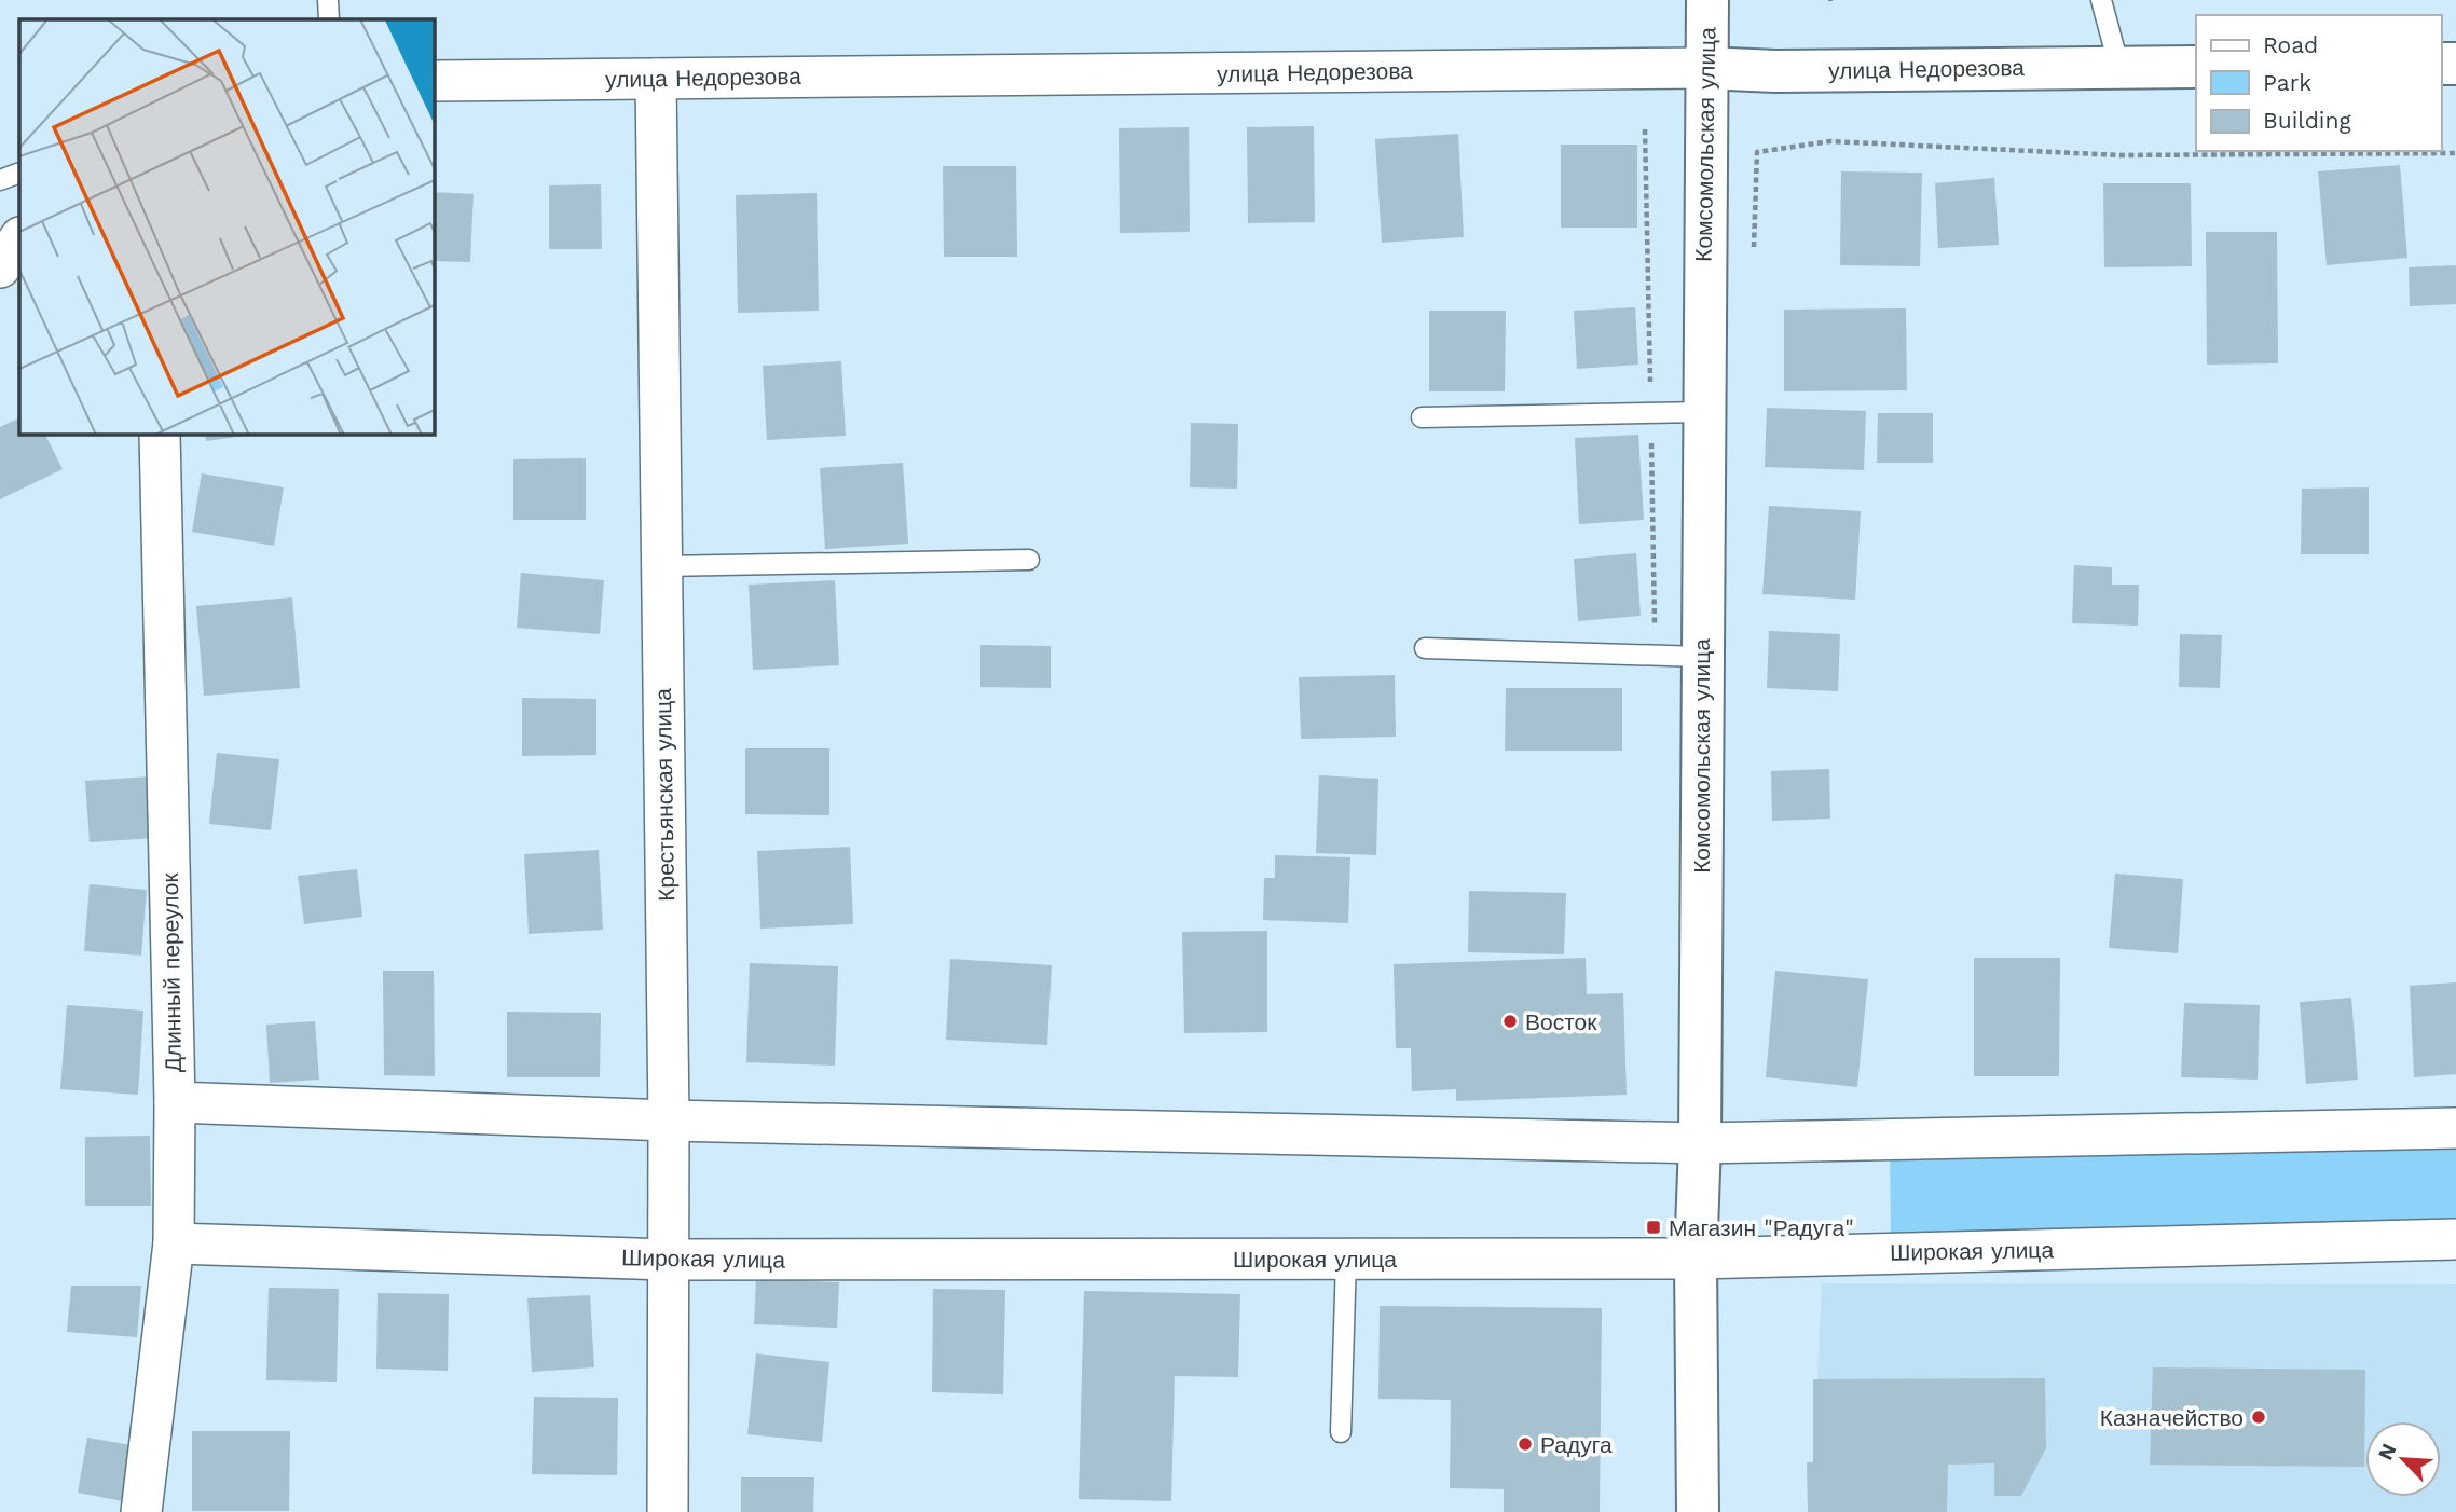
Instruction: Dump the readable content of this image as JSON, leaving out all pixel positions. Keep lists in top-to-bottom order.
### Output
{
  "streets": {
    "main road": ["улица Недорезова", "Комсомольская улица"],
    "street": ["Крестьянская улица", "Длинный переулок", "Широкая улица"]
  },
  "crossings": [
    ["улица Недорезова", "Комсомольская улица"],
    ["улица Недорезова", "Крестьянская улица"],
    ["Комсомольская улица", "Широкая улица"],
    ["Крестьянская улица", "Широкая улица"],
    ["Длинный переулок", "Широкая улица"]
  ],
  "places": {
    "other": ["Восток", "Казначейство", "Радуга"],
    "transit": ["Магазин \"Радуга\""]
  },
  "legend": ["Road", "Park", "Building"],
  "north": "top left"
}
